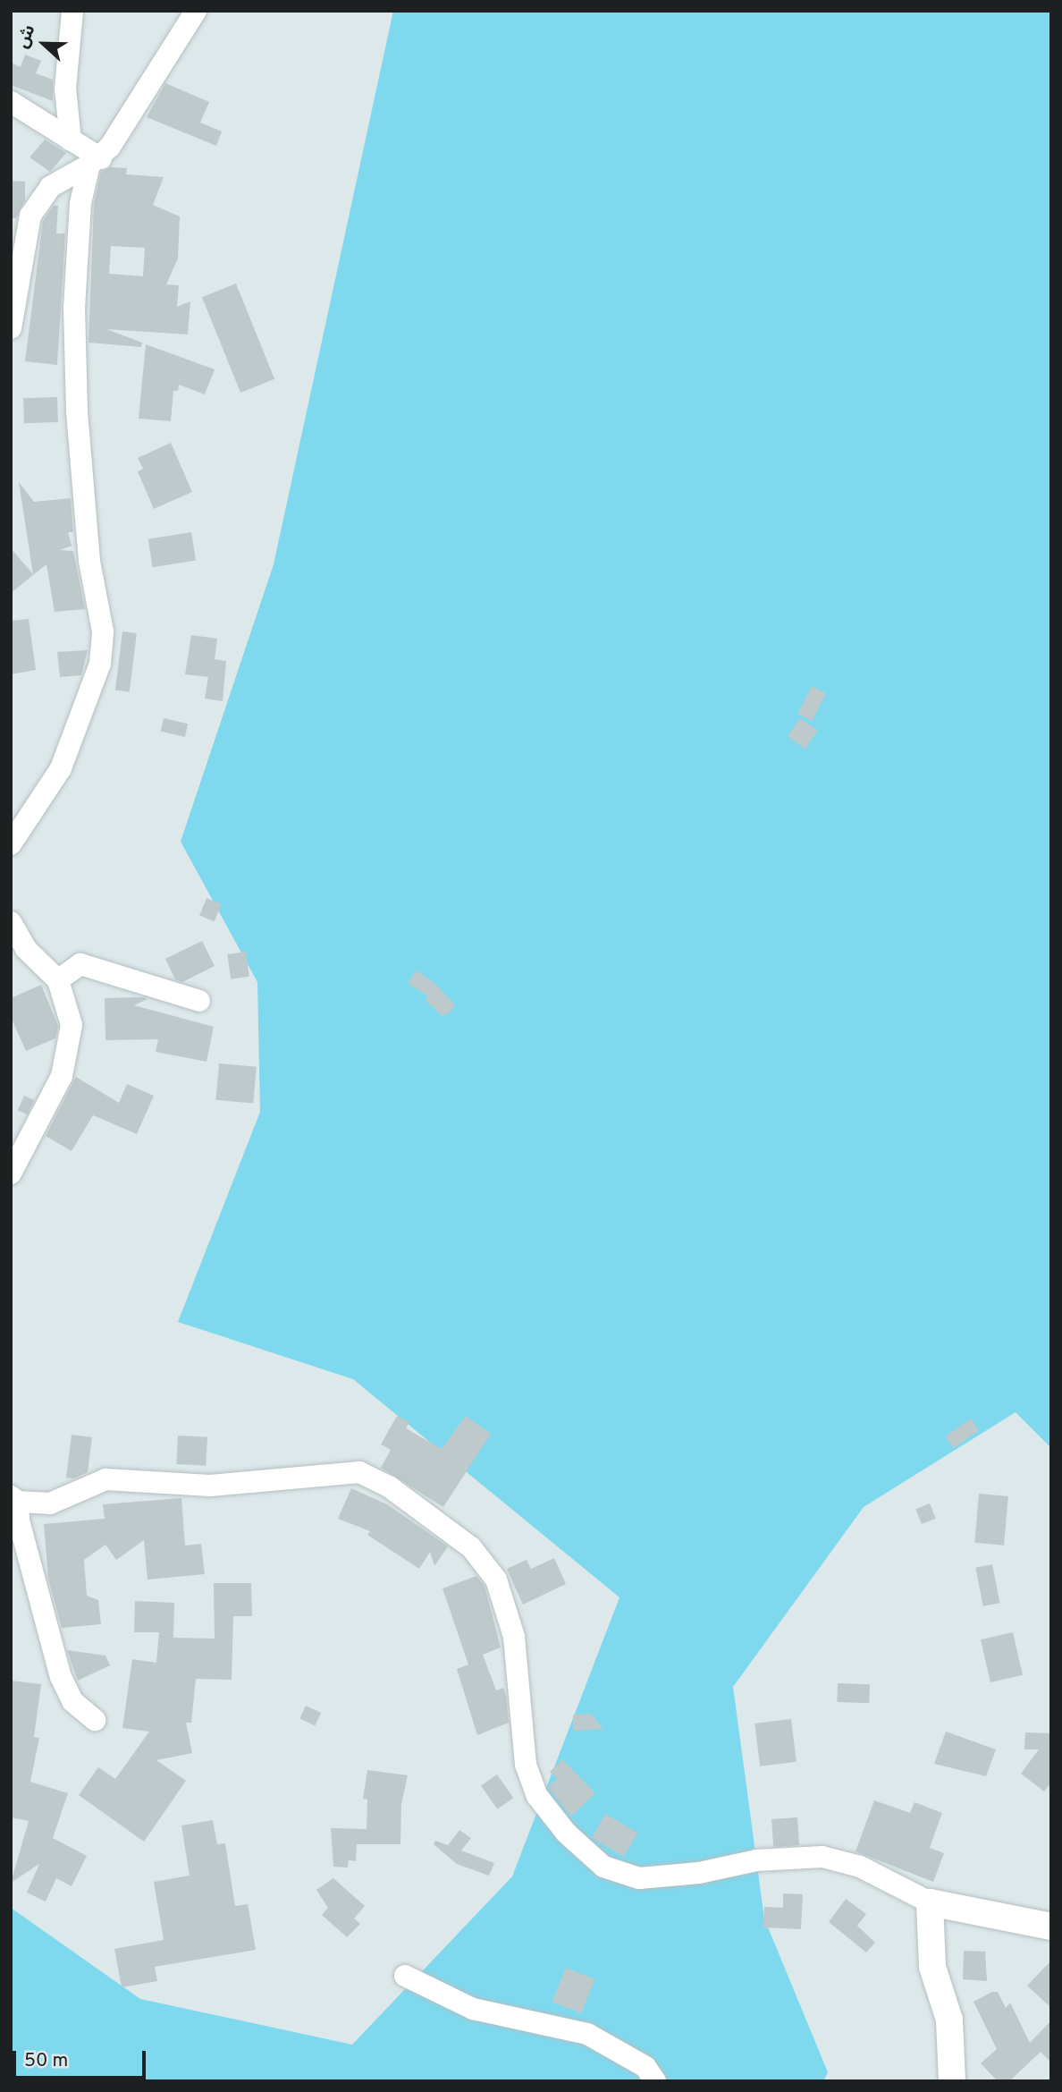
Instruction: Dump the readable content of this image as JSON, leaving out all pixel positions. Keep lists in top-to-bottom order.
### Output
{
  "scale_bar": "50 m",
  "north": "left"
}
